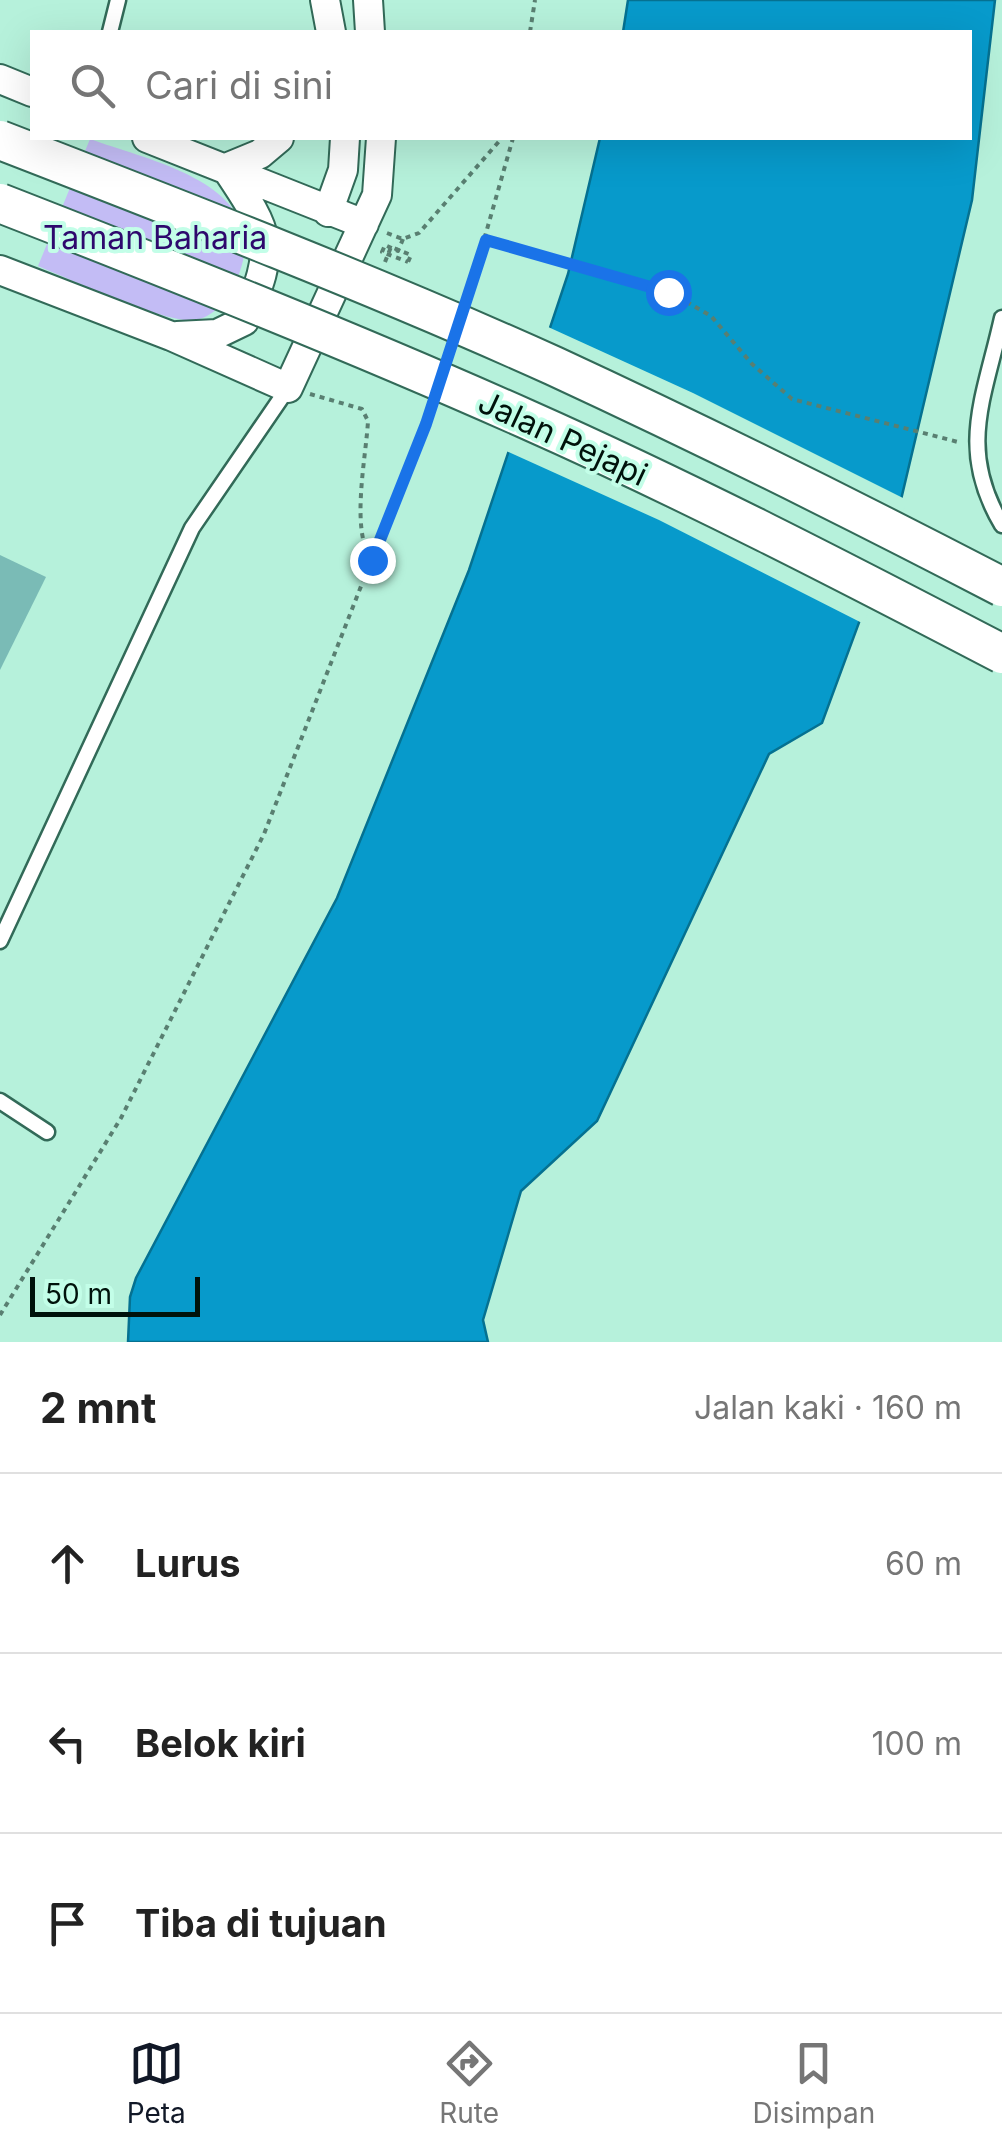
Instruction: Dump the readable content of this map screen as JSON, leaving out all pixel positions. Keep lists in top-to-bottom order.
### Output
{
  "streets": {
    "main road": ["Jalan Pejapi"]
  },
  "parks": ["Taman Baharia"],
  "scale_bar": "50 m",
  "page": {
    "search": "Cari di sini",
    "scale": "50 m",
    "heading": ["2 mnt", "Jalan kaki · 160 m"],
    "list": [
      ["Lurus", "60 m"],
      ["Belok kiri", "100 m"],
      "Tiba di tujuan"
    ],
    "nav": ["Peta", "Rute", "Disimpan"]
  }
}
